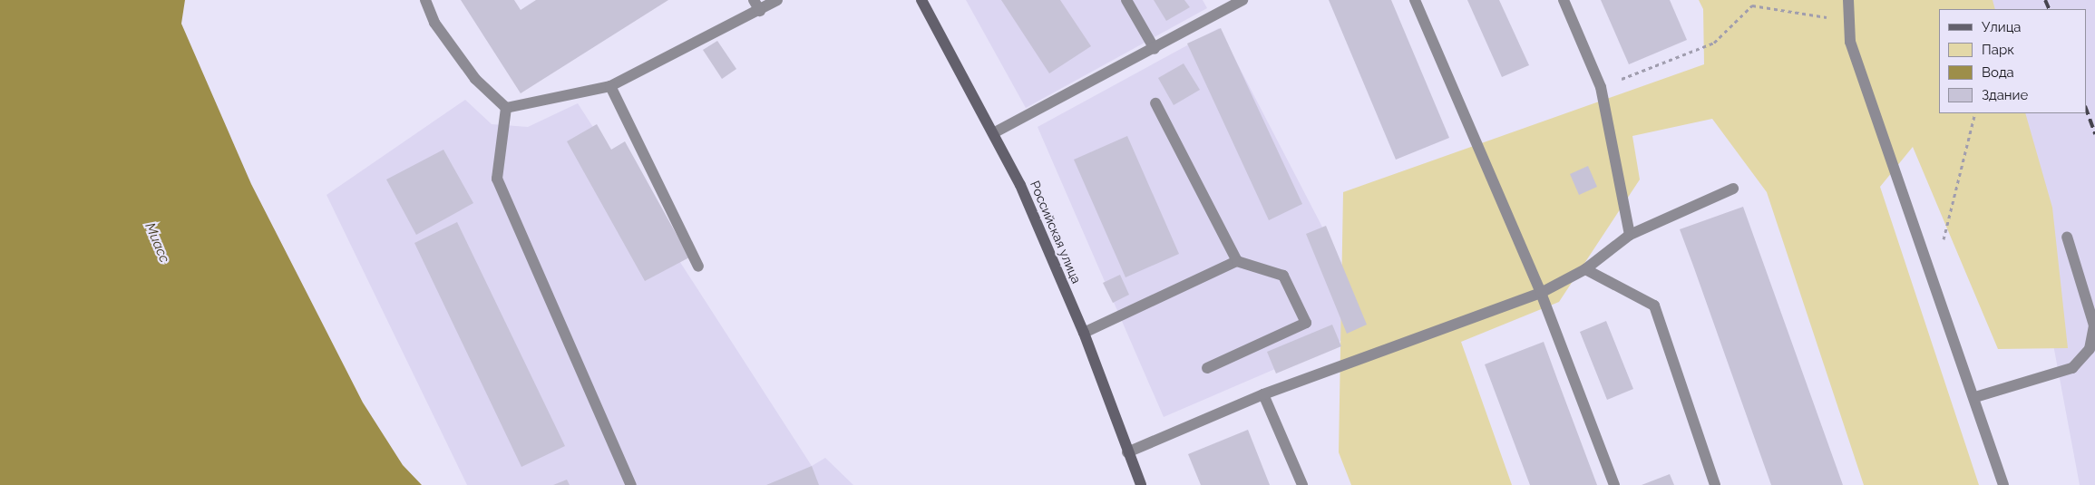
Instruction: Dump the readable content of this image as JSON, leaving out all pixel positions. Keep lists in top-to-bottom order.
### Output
{
  "streets": {
    "main road": ["Российская улица"]
  },
  "water": ["Миасс"],
  "legend": [
    "Улица",
    "Парк",
    "Вода",
    "Здание"
  ]
}
